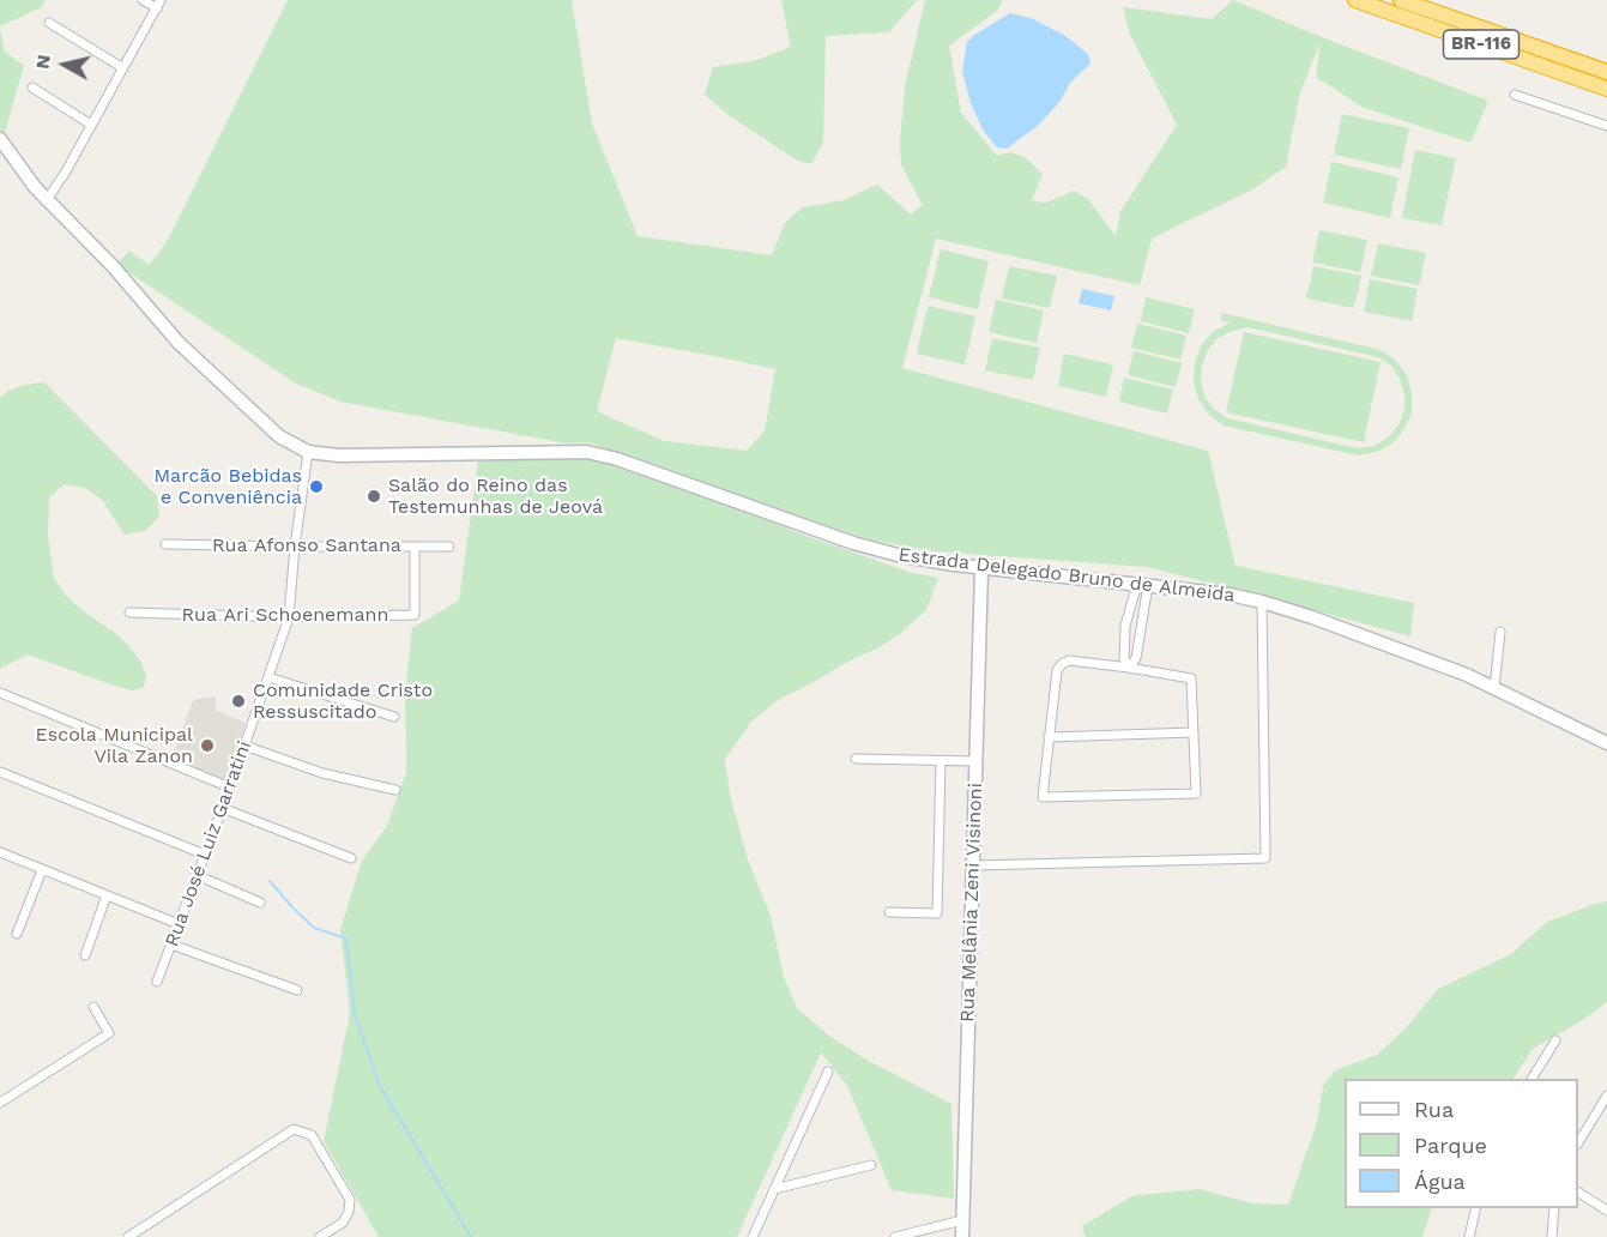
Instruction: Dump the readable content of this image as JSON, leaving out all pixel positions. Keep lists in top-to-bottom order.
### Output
{
  "streets": {
    "highway": ["BR-116"],
    "main road": ["Estrada Delegado Bruno de Almeida", "Rua Melânia Zeni Visinoni"],
    "street": ["Rua Afonso Santana", "Rua Ari Schoenemann", "Rua José Luiz Garratini"]
  },
  "crossings": [
    ["Rua Afonso Santana", "Rua Ari Schoenemann"],
    ["Rua Afonso Santana", "Rua José Luiz Garratini"],
    ["Estrada Delegado Bruno de Almeida", "Rua José Luiz Garratini"],
    ["Estrada Delegado Bruno de Almeida", "Rua Melânia Zeni Visinoni"],
    ["Rua Ari Schoenemann", "Rua José Luiz Garratini"]
  ],
  "places": [
    "Marcão Bebidas e Conveniência",
    "Salão do Reino das Testemunhas de Jeová",
    "Comunidade Cristo Ressuscitado",
    "Escola Municipal Vila Zanon"
  ],
  "legend": ["Rua", "Parque", "Água"],
  "north": "left"
}
